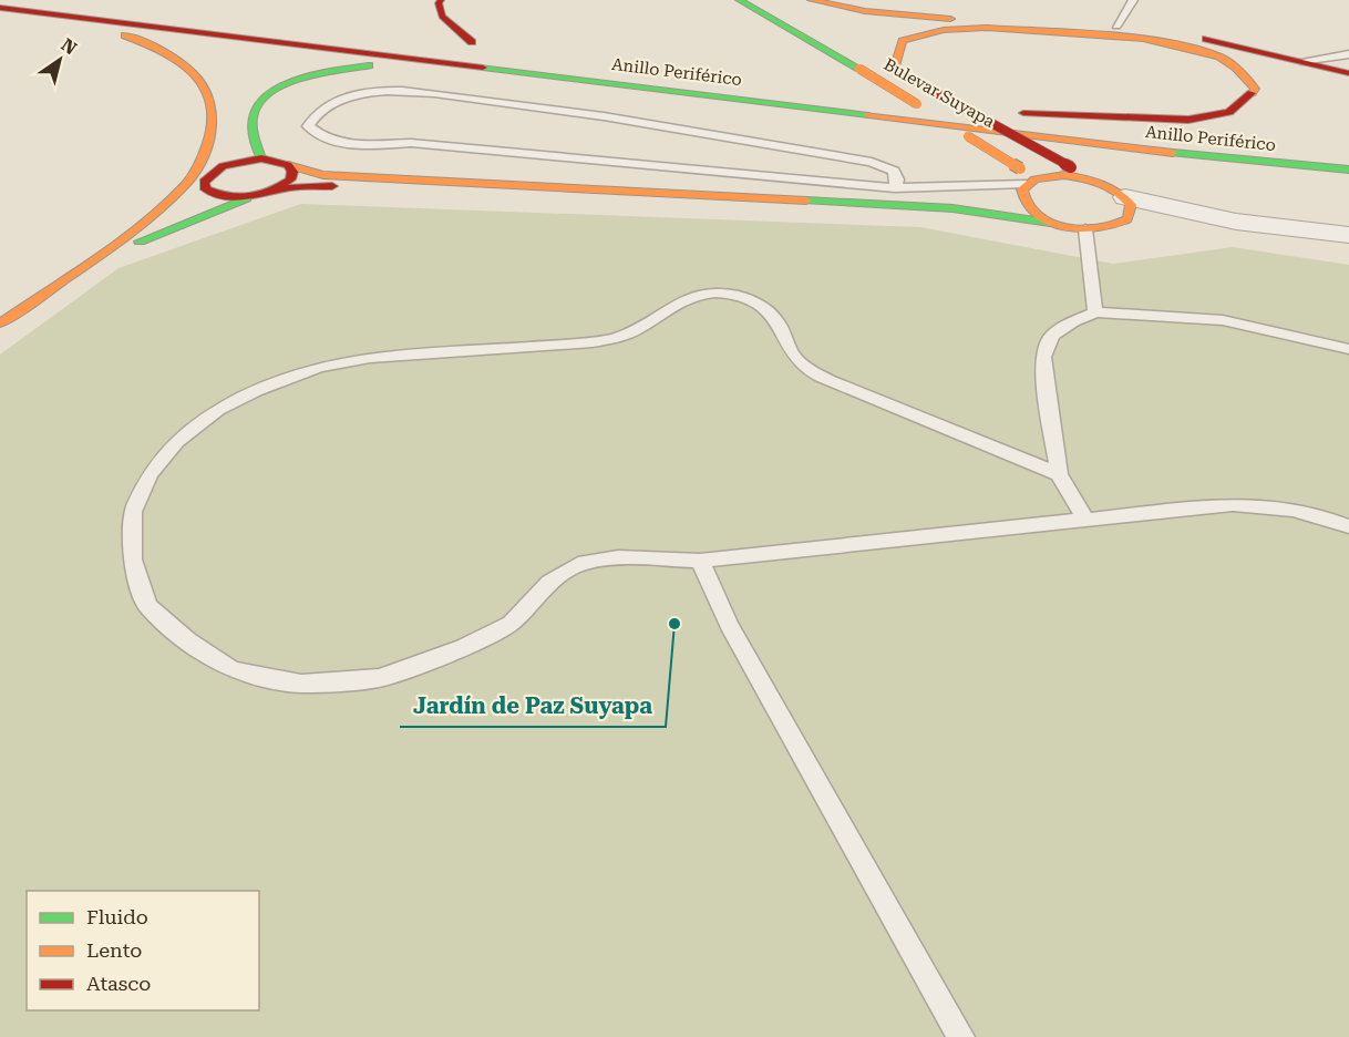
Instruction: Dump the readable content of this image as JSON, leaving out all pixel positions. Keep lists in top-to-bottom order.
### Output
{
  "streets": {
    "main road": ["Anillo Periférico", "Bulevar Suyapa"]
  },
  "crossings": [
    ["Anillo Periférico", "Bulevar Suyapa"]
  ],
  "places": ["Jardín de Paz Suyapa"],
  "legend": ["Fluido", "Lento", "Atasco"],
  "north": "top right"
}
